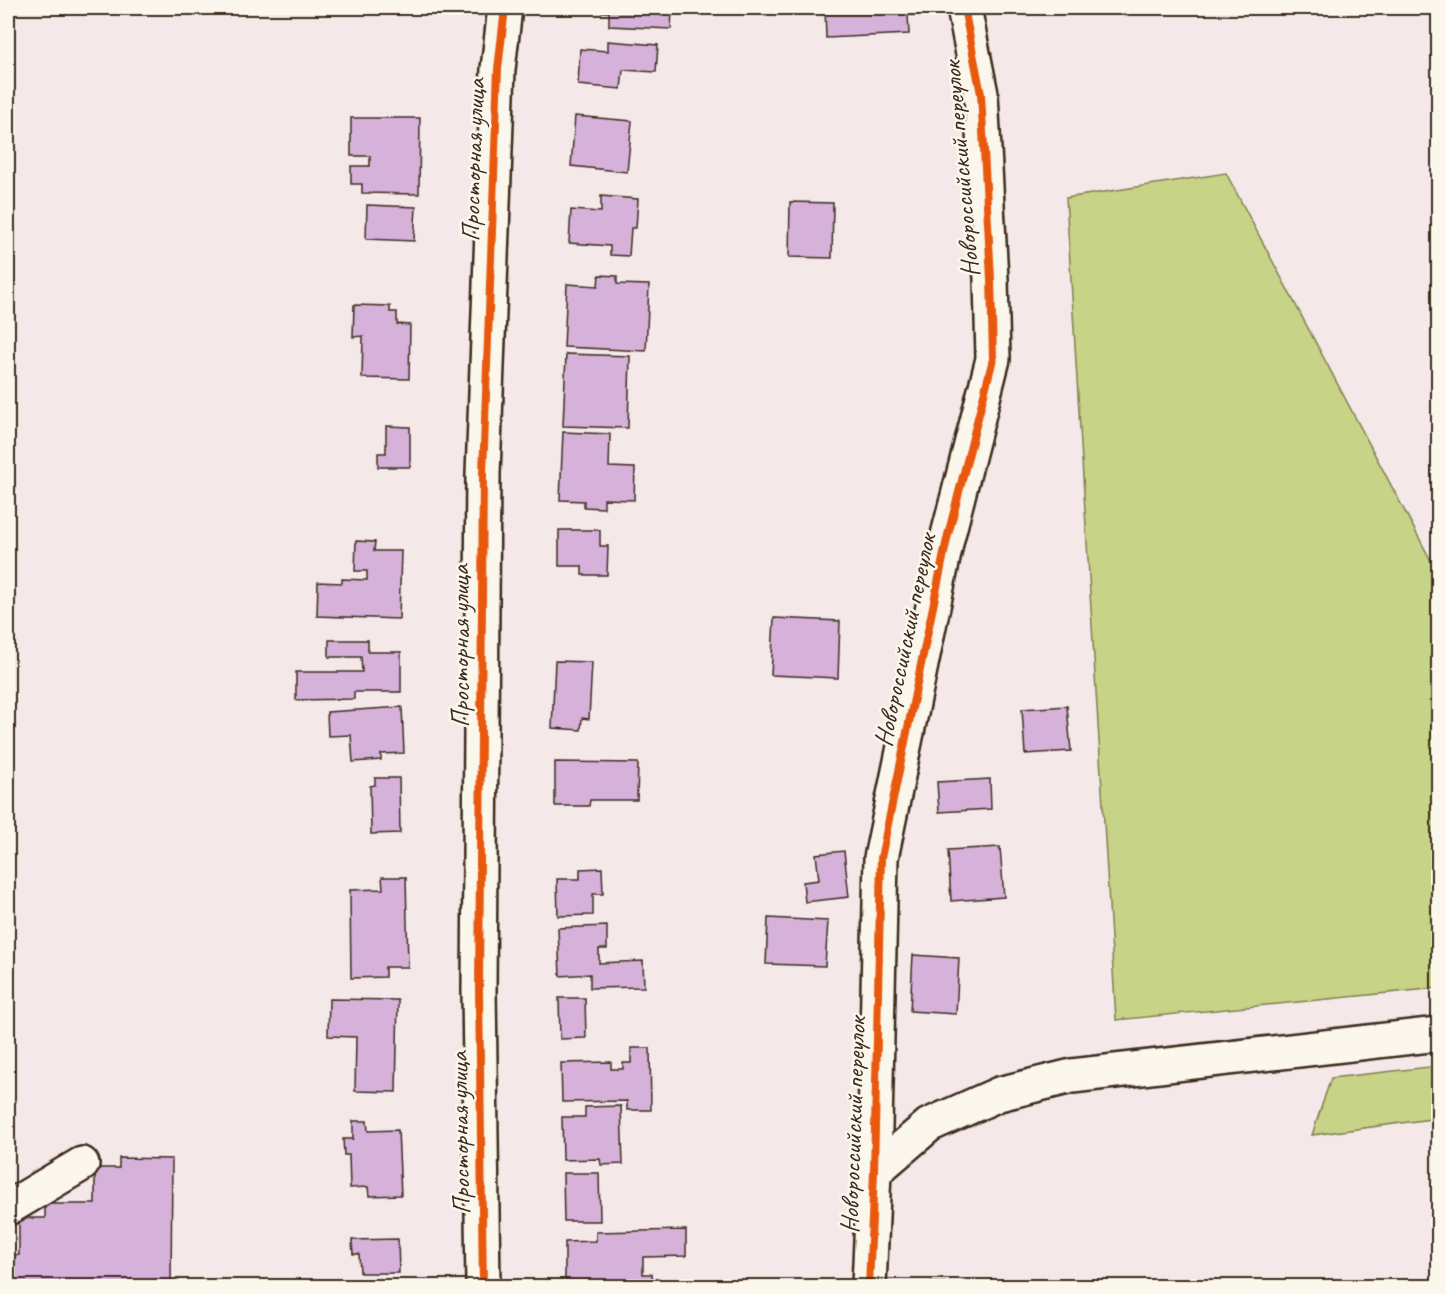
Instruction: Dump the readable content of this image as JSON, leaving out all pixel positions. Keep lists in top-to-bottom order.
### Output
{
  "streets": {
    "street": ["Просторная улица", "Новороссийский переулок"]
  }
}
